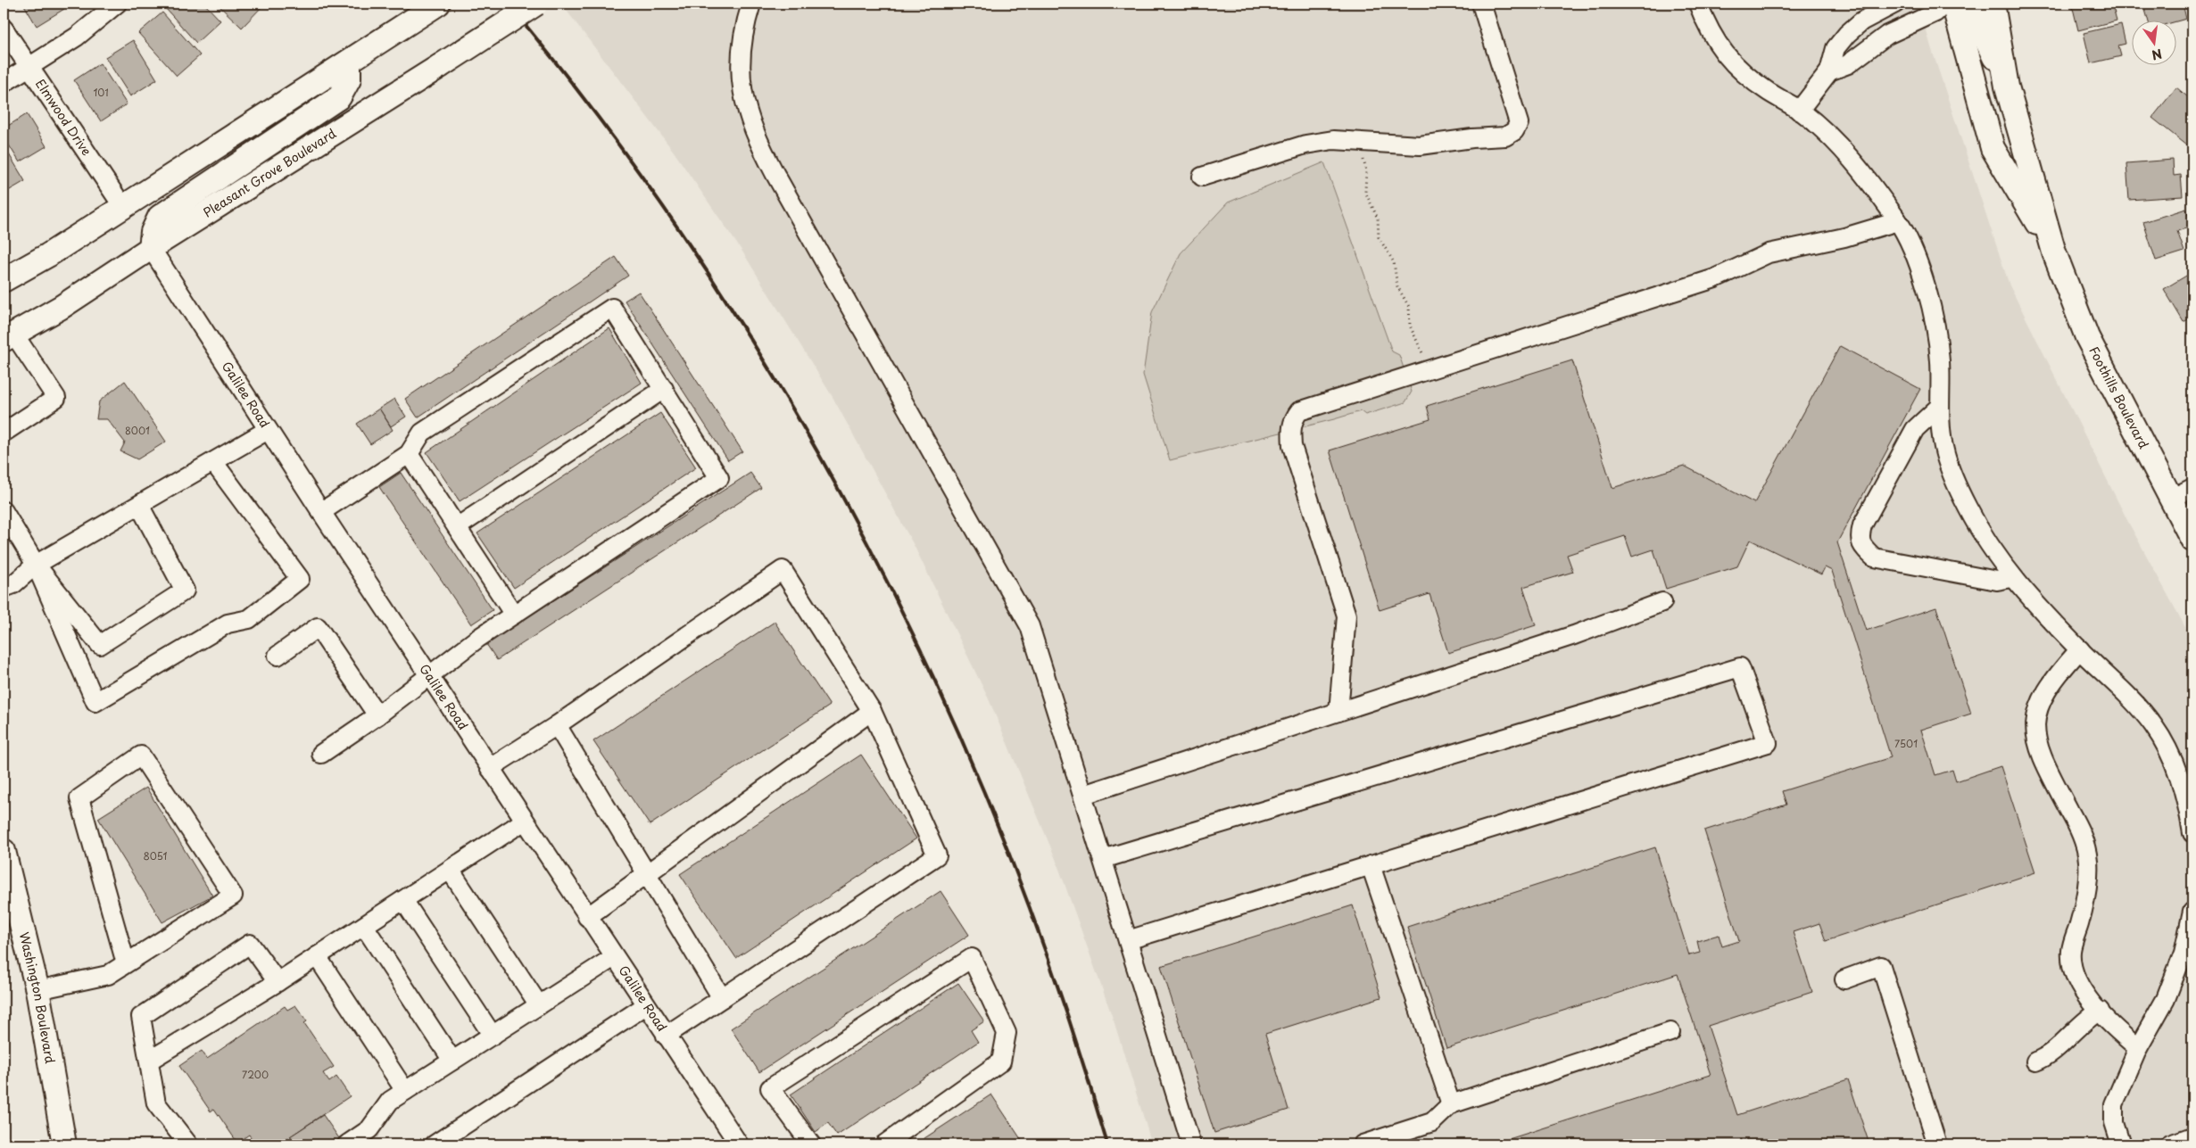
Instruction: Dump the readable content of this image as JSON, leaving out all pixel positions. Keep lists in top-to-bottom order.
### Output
{
  "streets": {
    "main road": ["Pleasant Grove Boulevard", "Foothills Boulevard", "Washington Boulevard"],
    "street": ["Elmwood Drive", "Galilee Road"]
  },
  "crossings": [
    ["Pleasant Grove Boulevard", "Galilee Road"]
  ],
  "house_numbers": [
    "101",
    "8001",
    "7501",
    "8051",
    "7200"
  ],
  "north": "bottom"
}
